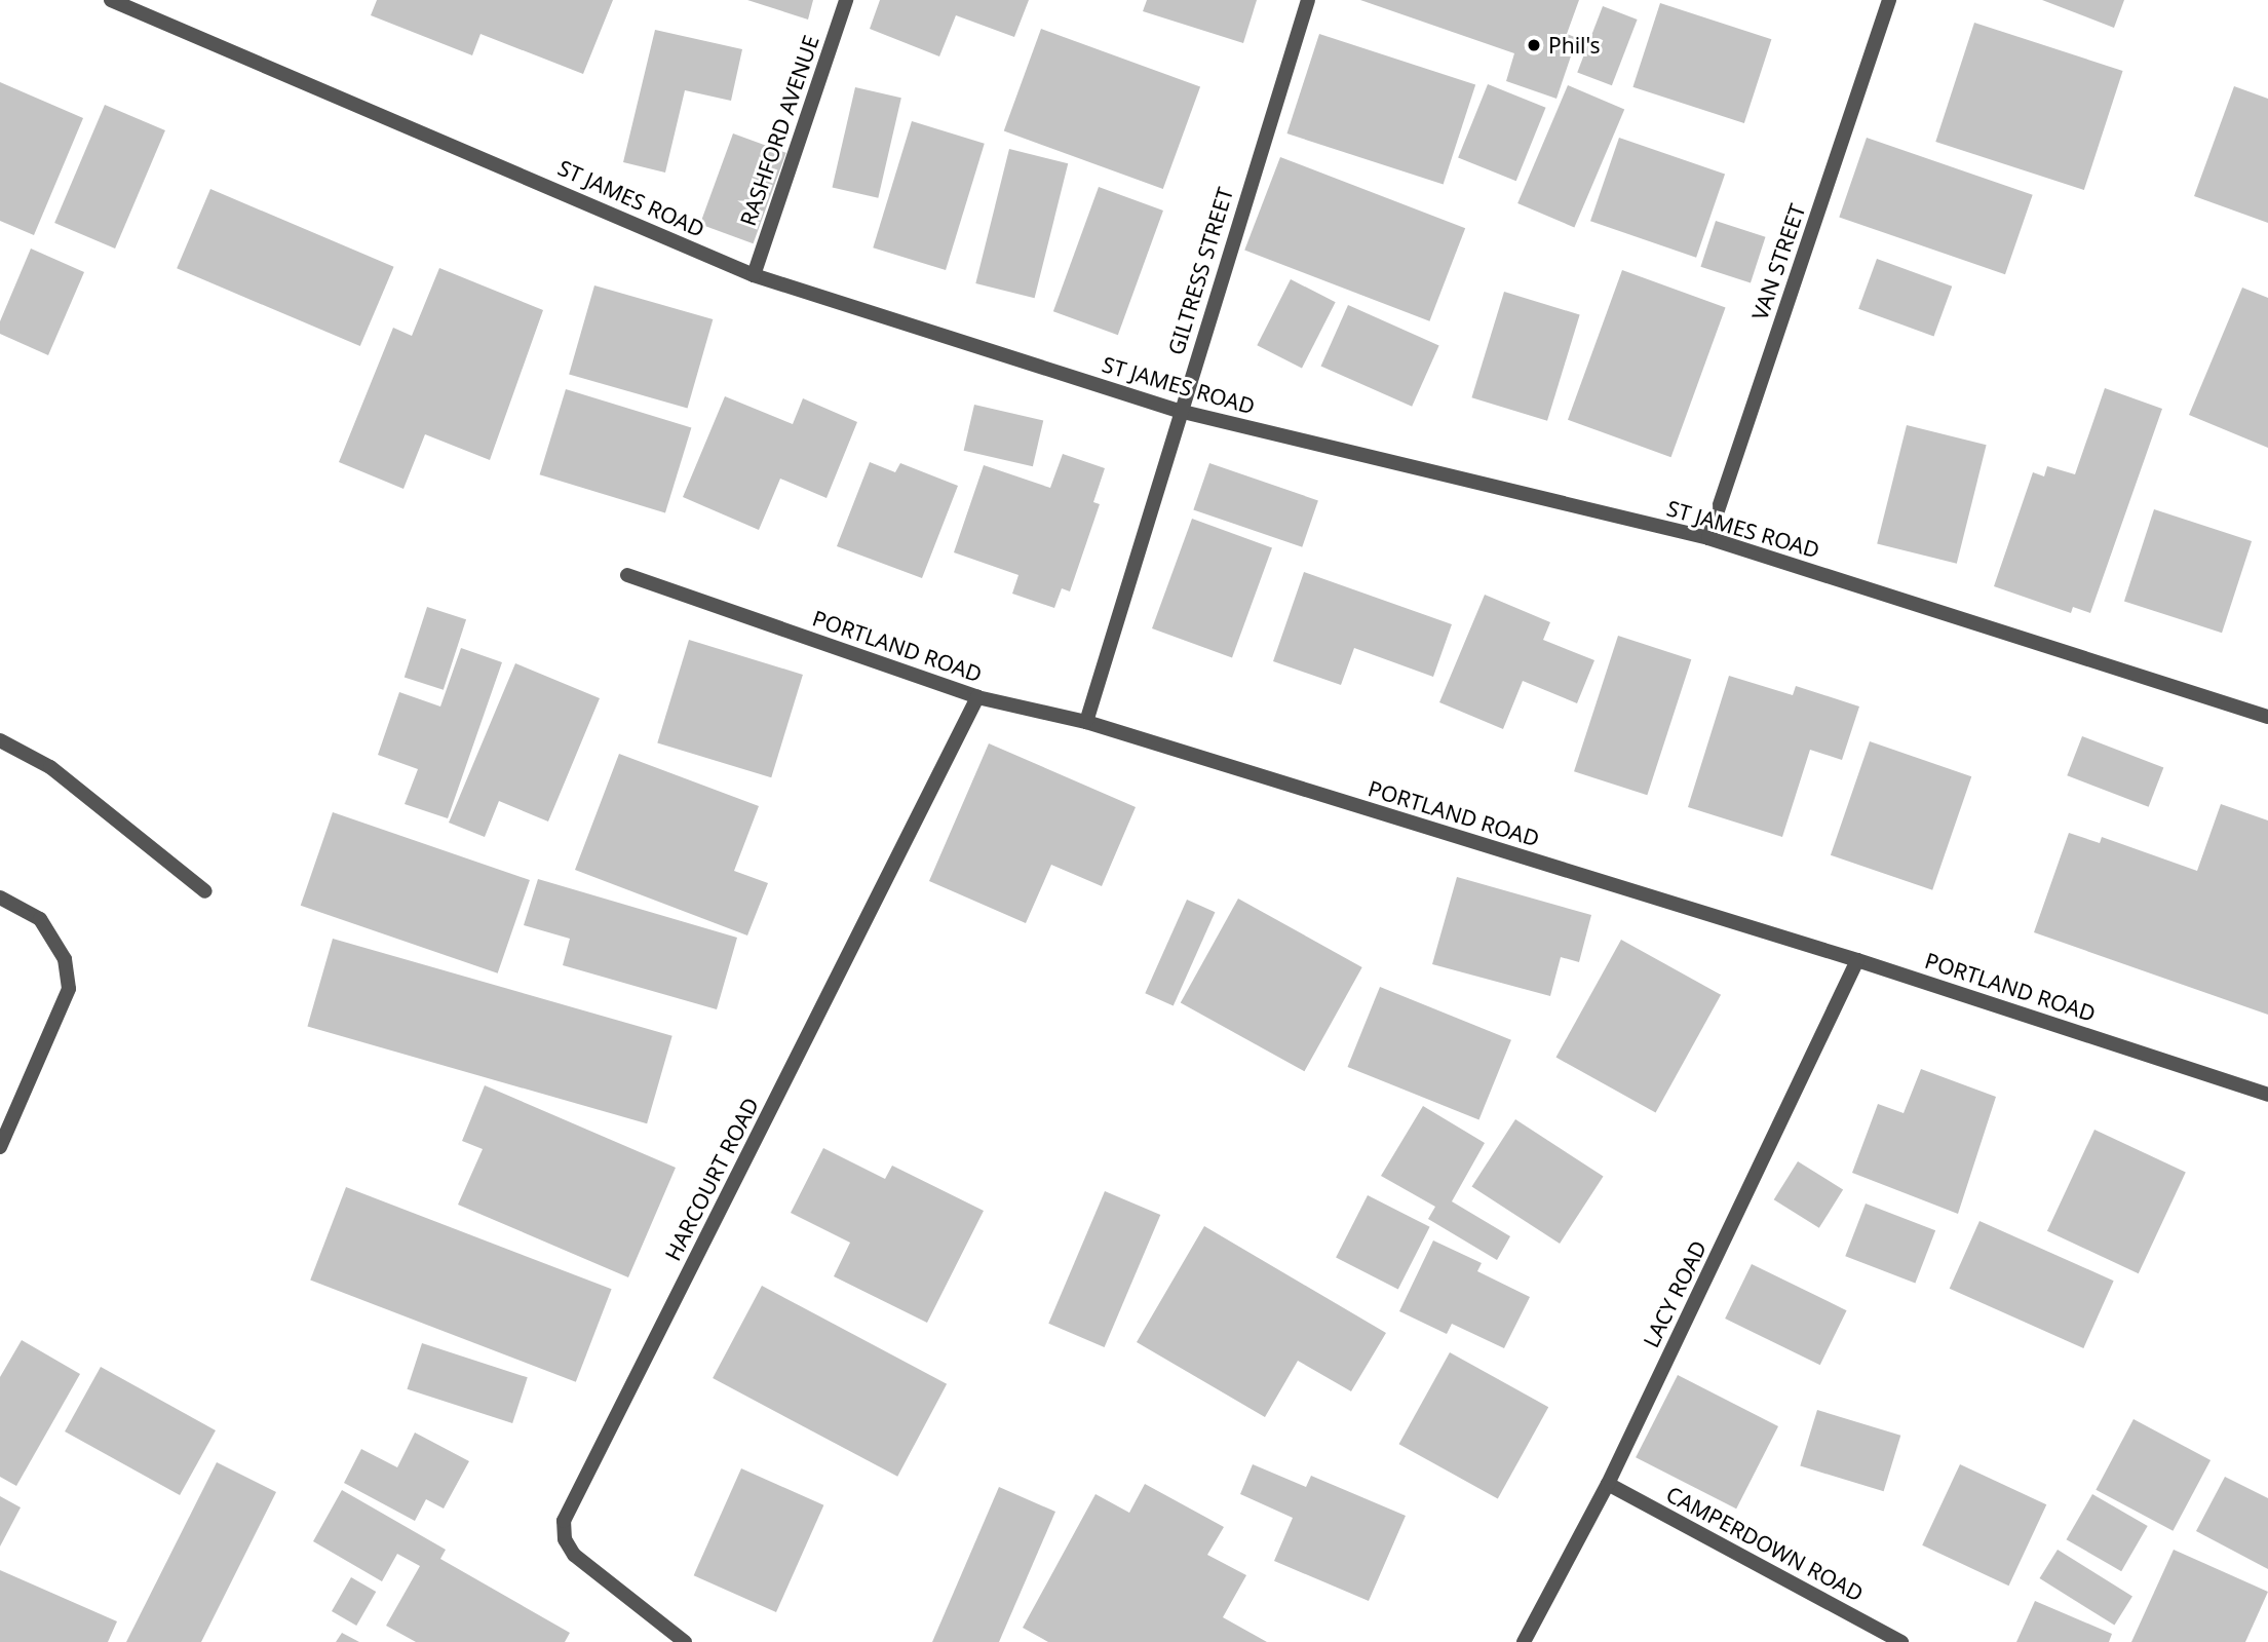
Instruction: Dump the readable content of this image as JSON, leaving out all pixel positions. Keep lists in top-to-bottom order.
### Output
{
  "streets": {
    "street": [
      "RASHFORD AVENUE",
      "ST JAMES ROAD",
      "VAN STREET",
      "GILTRESS STREET",
      "PORTLAND ROAD",
      "HARCOURT ROAD",
      "LACY ROAD",
      "CAMPERDOWN ROAD"
    ]
  },
  "crossings": [
    ["RASHFORD AVENUE", "ST JAMES ROAD"],
    ["ST JAMES ROAD", "VAN STREET"],
    ["ST JAMES ROAD", "GILTRESS STREET"],
    ["GILTRESS STREET", "PORTLAND ROAD"],
    ["PORTLAND ROAD", "HARCOURT ROAD"],
    ["PORTLAND ROAD", "LACY ROAD"],
    ["LACY ROAD", "CAMPERDOWN ROAD"]
  ],
  "places": ["Phil's"]
}
